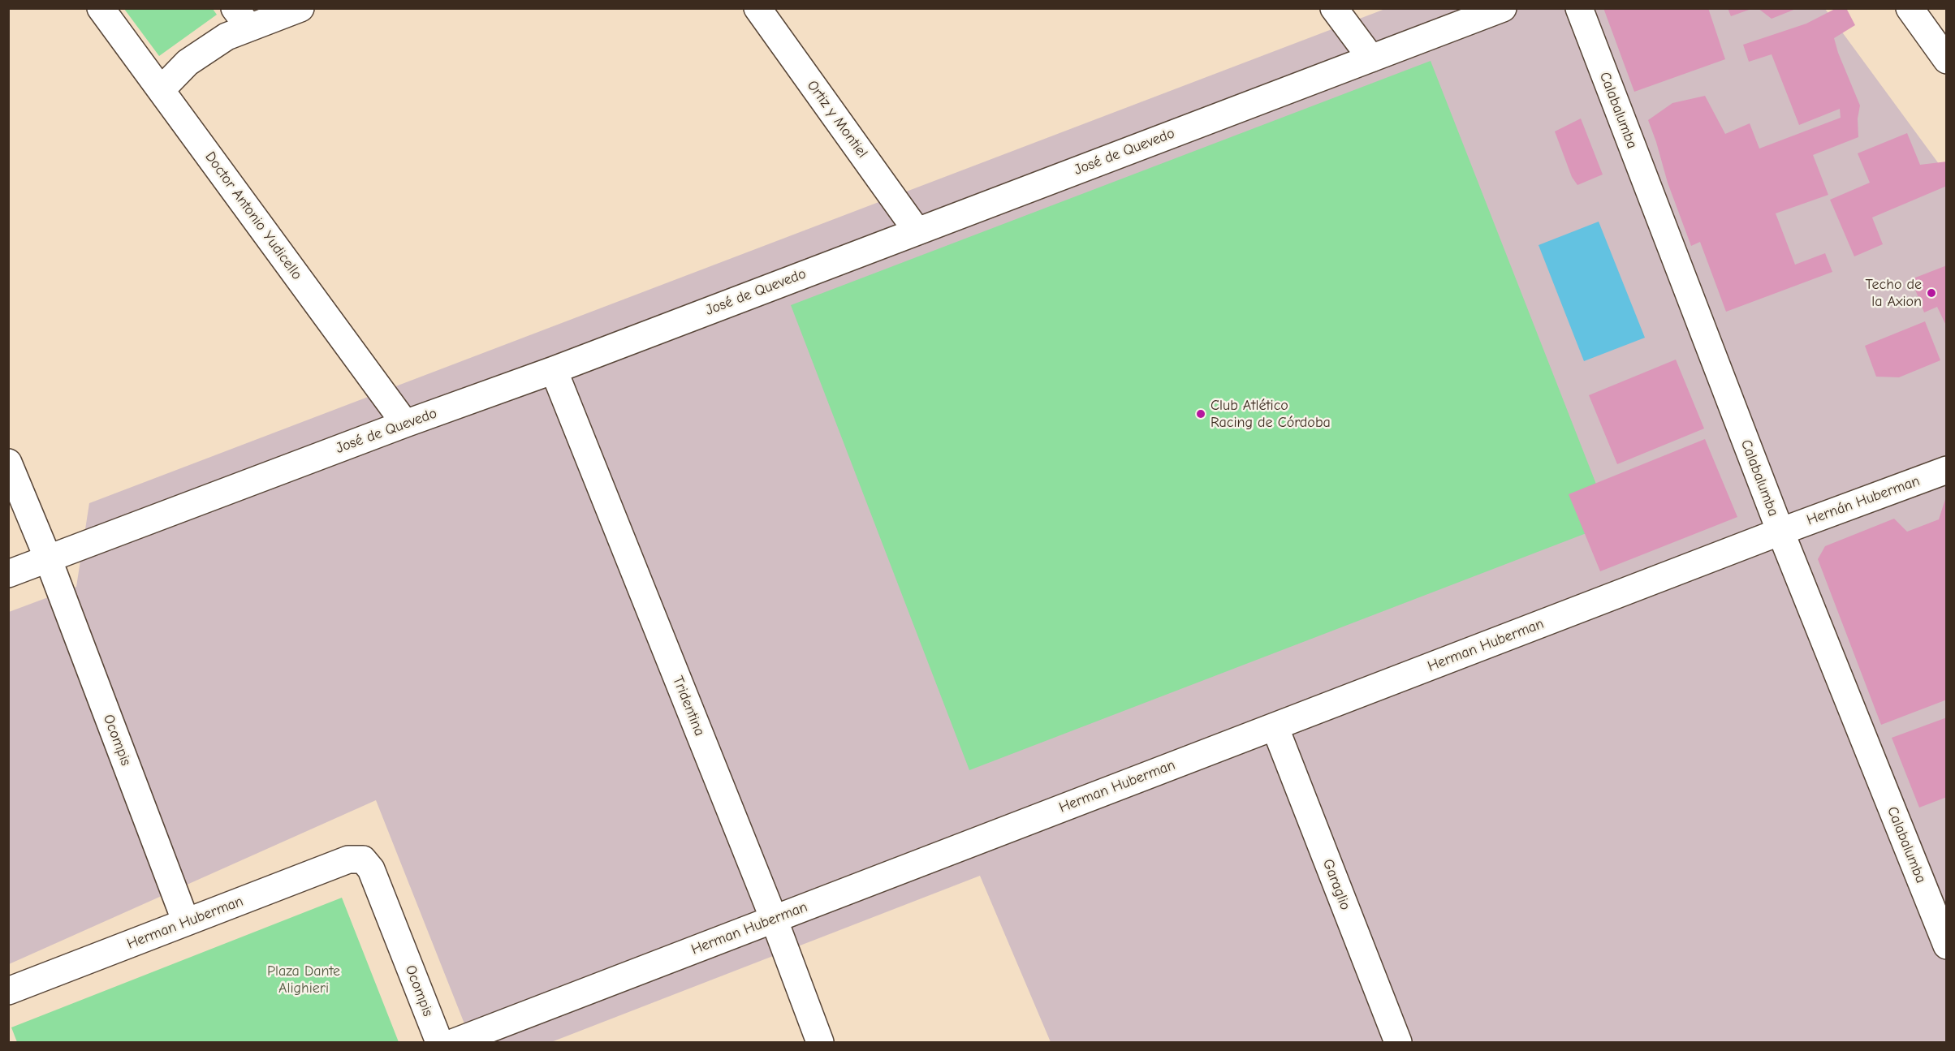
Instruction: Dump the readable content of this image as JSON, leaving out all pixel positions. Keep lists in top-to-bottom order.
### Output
{
  "streets": {
    "street": [
      "Calabalumba",
      "Ortiz y Montiel",
      "José de Quevedo",
      "Doctor Antonio Yudicello",
      "Hernán Huberman",
      "Herman Huberman",
      "Tridentina",
      "Ocompis",
      "Garaglio"
    ]
  },
  "crossings": [
    ["Calabalumba", "Hernán Huberman"],
    ["Calabalumba", "Herman Huberman"],
    ["Ortiz y Montiel", "José de Quevedo"],
    ["José de Quevedo", "Doctor Antonio Yudicello"],
    ["José de Quevedo", "Tridentina"],
    ["José de Quevedo", "Ocompis"],
    ["Hernán Huberman", "Herman Huberman"],
    ["Herman Huberman", "Tridentina"],
    ["Herman Huberman", "Ocompis"],
    ["Herman Huberman", "Garaglio"]
  ],
  "parks": ["Plaza Dante Alighieri"],
  "places": ["Techo de la Axion", "Club Atlético Racing de Córdoba"]
}
